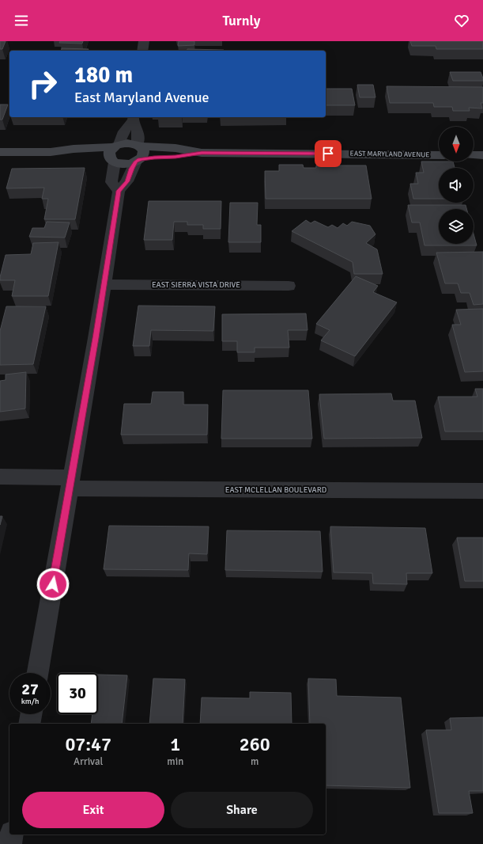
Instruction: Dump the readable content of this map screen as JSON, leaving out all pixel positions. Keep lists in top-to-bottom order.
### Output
{
  "streets": {
    "street": ["EAST MARYLAND AVENUE", "EAST SIERRA VISTA DRIVE", "EAST MCLELLAN BOULEVARD"]
  },
  "north": "bottom",
  "page": {
    "header": "Turnly",
    "turn": ["180 m", "East Maryland Avenue"],
    "speed": "27 km/h",
    "limit": "30",
    "eta": [
      "07:47",
      "Arrival",
      "1",
      "min",
      "260",
      "m"
    ],
    "buttons": ["Exit", "Share"]
  }
}
